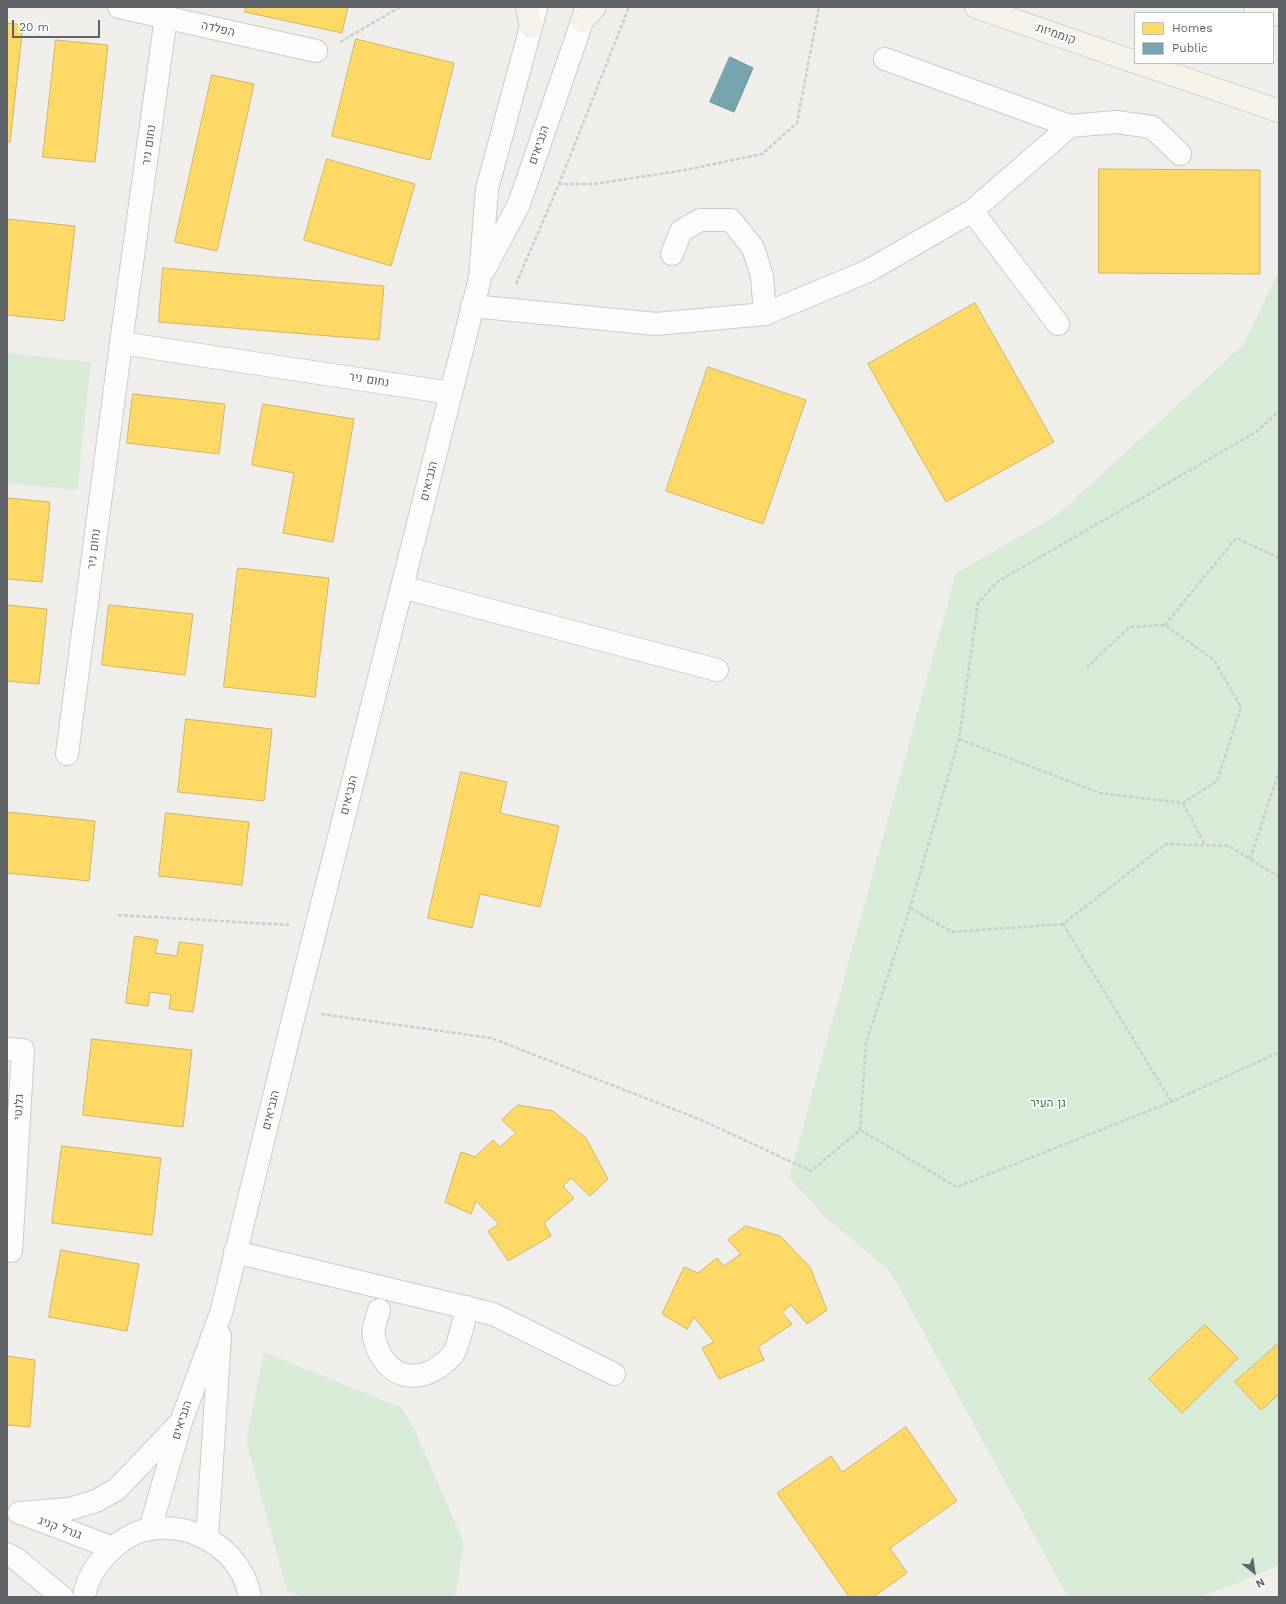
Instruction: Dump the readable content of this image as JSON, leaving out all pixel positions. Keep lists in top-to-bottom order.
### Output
{
  "streets": {
    "main road": ["קוממיות"],
    "street": [
      "הפלדה",
      "נחום ניר",
      "הנביאים",
      "גלנטי",
      "גנרל קניג"
    ]
  },
  "crossings": [
    ["הפלדה", "נחום ניר"],
    ["נחום ניר", "הנביאים"]
  ],
  "parks": ["גן העיר"],
  "legend": ["Homes", "Public"],
  "scale_bar": "20 m",
  "north": "bottom right"
}
